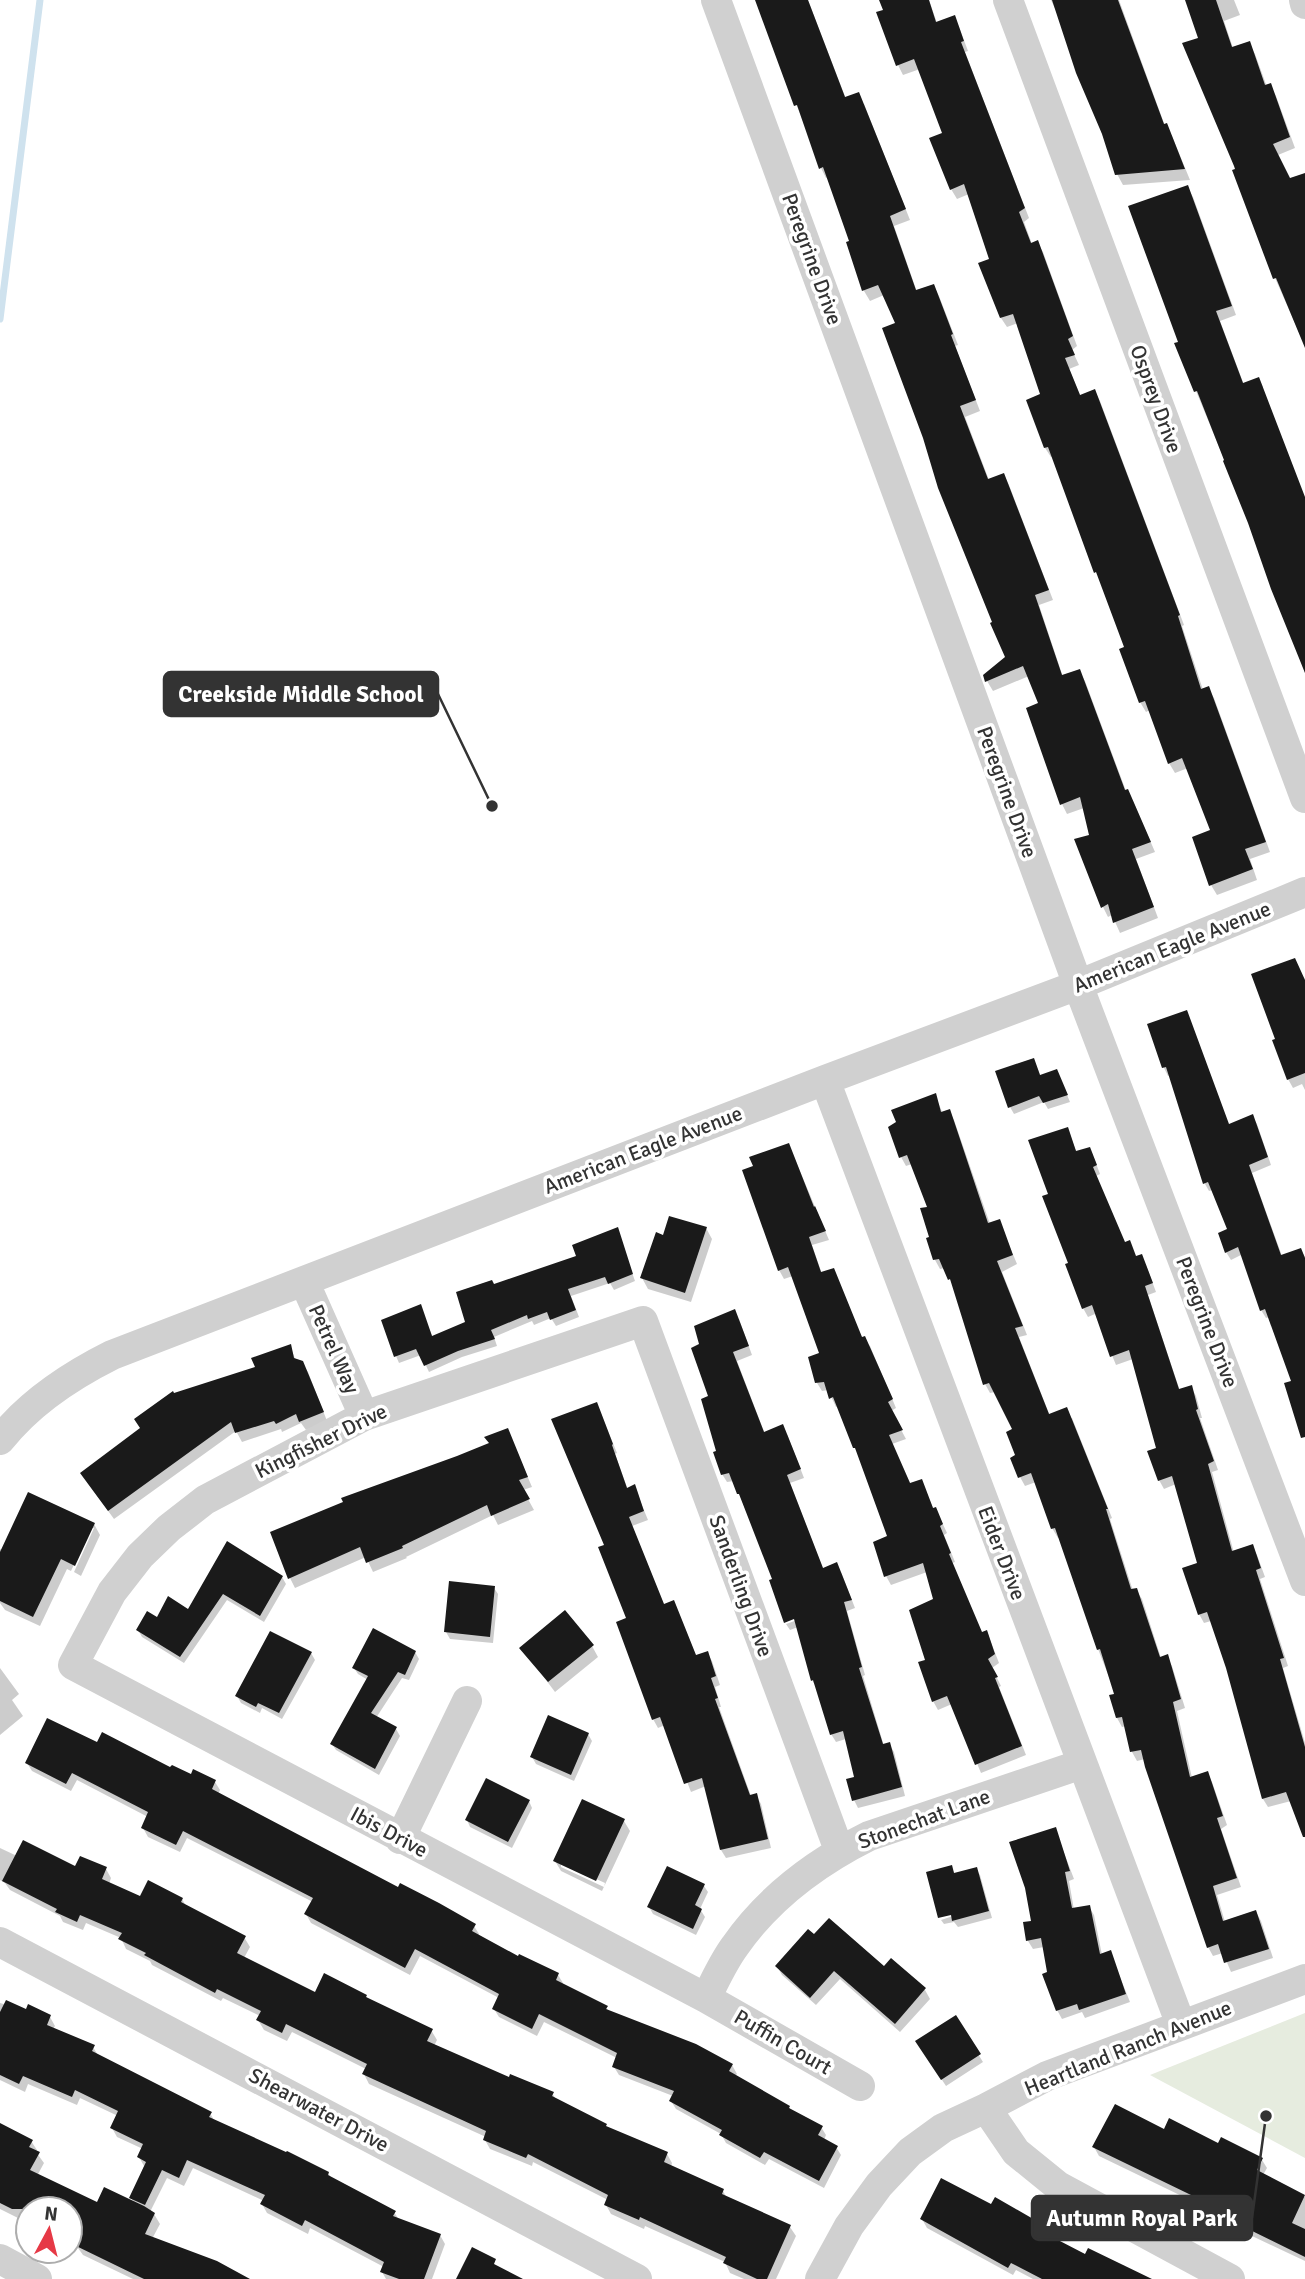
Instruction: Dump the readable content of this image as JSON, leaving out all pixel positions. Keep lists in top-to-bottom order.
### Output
{
  "streets": {
    "street": [
      "Peregrine Drive",
      "Osprey Drive",
      "American Eagle Avenue",
      "Petrel Way",
      "Kingfisher Drive",
      "Eider Drive",
      "Sanderling Drive",
      "Stonechat Lane",
      "Ibis Drive",
      "Puffin Court",
      "Heartland Ranch Avenue",
      "Shearwater Drive"
    ]
  },
  "crossings": [
    ["Peregrine Drive", "American Eagle Avenue"],
    ["American Eagle Avenue", "Petrel Way"],
    ["American Eagle Avenue", "Eider Drive"],
    ["Petrel Way", "Kingfisher Drive"],
    ["Kingfisher Drive", "Sanderling Drive"],
    ["Kingfisher Drive", "Ibis Drive"],
    ["Eider Drive", "Stonechat Lane"],
    ["Eider Drive", "Heartland Ranch Avenue"],
    ["Sanderling Drive", "Stonechat Lane"],
    ["Stonechat Lane", "Ibis Drive"],
    ["Stonechat Lane", "Puffin Court"],
    ["Ibis Drive", "Puffin Court"]
  ],
  "places": ["Creekside Middle School", "Autumn Royal Park"],
  "north": "top"
}
